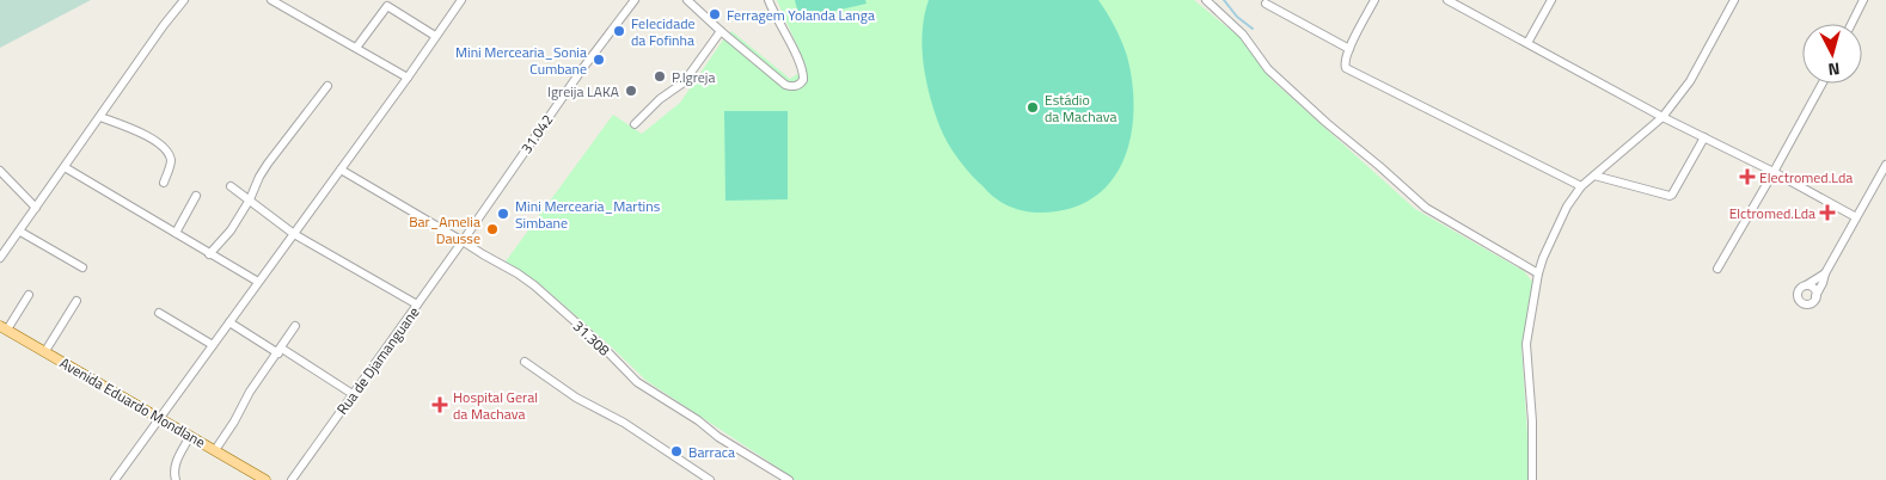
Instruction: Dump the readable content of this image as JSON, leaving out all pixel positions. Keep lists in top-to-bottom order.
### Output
{
  "streets": {
    "main road": ["Avenida Eduardo Mondlane"],
    "street": ["31.042", "31.308", "Rua de Djamanguane"]
  },
  "crossings": [
    ["31.042", "31.308"],
    ["31.042", "Rua de Djamanguane"],
    ["31.308", "Rua de Djamanguane"]
  ],
  "places": {
    "other": [
      "Ferragem Yolanda Langa",
      "Felecidade da Fofinha",
      "Mini Mercearia_Sonia Cumbane",
      "P.Igreja",
      "Igreija LAKA",
      "Estádio da Machava",
      "Mini Mercearia_Martins Simbane",
      "Bar_Amelia Dausse",
      "Barraca"
    ],
    "health": ["Electromed.Lda", "Elctromed.Lda", "Hospital Geral da Machava"]
  },
  "north": "bottom"
}
